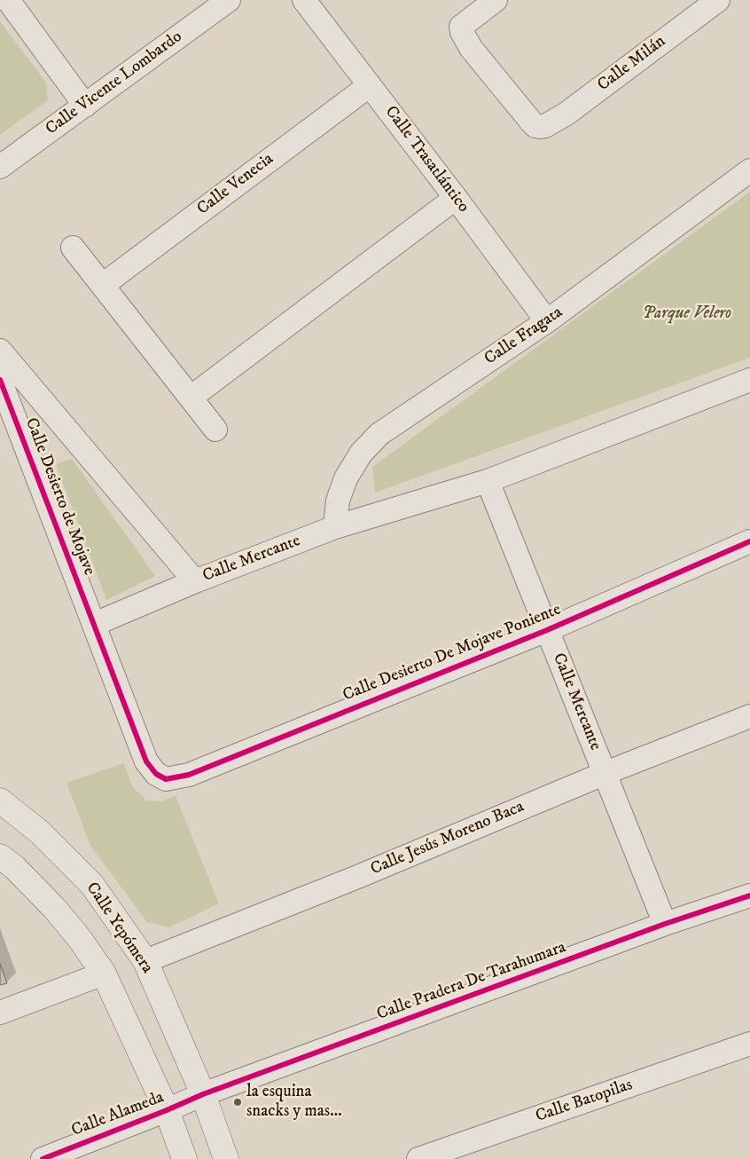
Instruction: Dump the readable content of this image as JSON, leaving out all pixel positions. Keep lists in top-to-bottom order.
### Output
{
  "streets": {
    "main road": ["Calle Yepómera"],
    "street": [
      "Calle Milán",
      "Calle Vicente Lombardo",
      "Calle Trasatlántico",
      "Calle Venecia",
      "Calle Fragata",
      "Calle Desierto de Mojave",
      "Calle Mercante",
      "Calle Desierto De Mojave Poniente",
      "Calle Jesús Moreno Baca",
      "Calle Pradera De Tarahumara",
      "Calle Batopilas",
      "Calle Alameda"
    ]
  },
  "crossings": [
    ["Calle Trasatlántico", "Calle Venecia"],
    ["Calle Trasatlántico", "Calle Fragata"],
    ["Calle Fragata", "Calle Mercante"],
    ["Calle Desierto de Mojave", "Calle Mercante"],
    ["Calle Desierto de Mojave", "Calle Desierto De Mojave Poniente"],
    ["Calle Mercante", "Calle Desierto De Mojave Poniente"],
    ["Calle Mercante", "Calle Jesús Moreno Baca"],
    ["Calle Mercante", "Calle Pradera De Tarahumara"],
    ["Calle Jesús Moreno Baca", "Calle Yepómera"],
    ["Calle Yepómera", "Calle Pradera De Tarahumara"],
    ["Calle Yepómera", "Calle Alameda"],
    ["Calle Pradera De Tarahumara", "Calle Alameda"]
  ],
  "parks": ["Parque Velero"],
  "places": ["la esquina snacks y mas..."]
}
